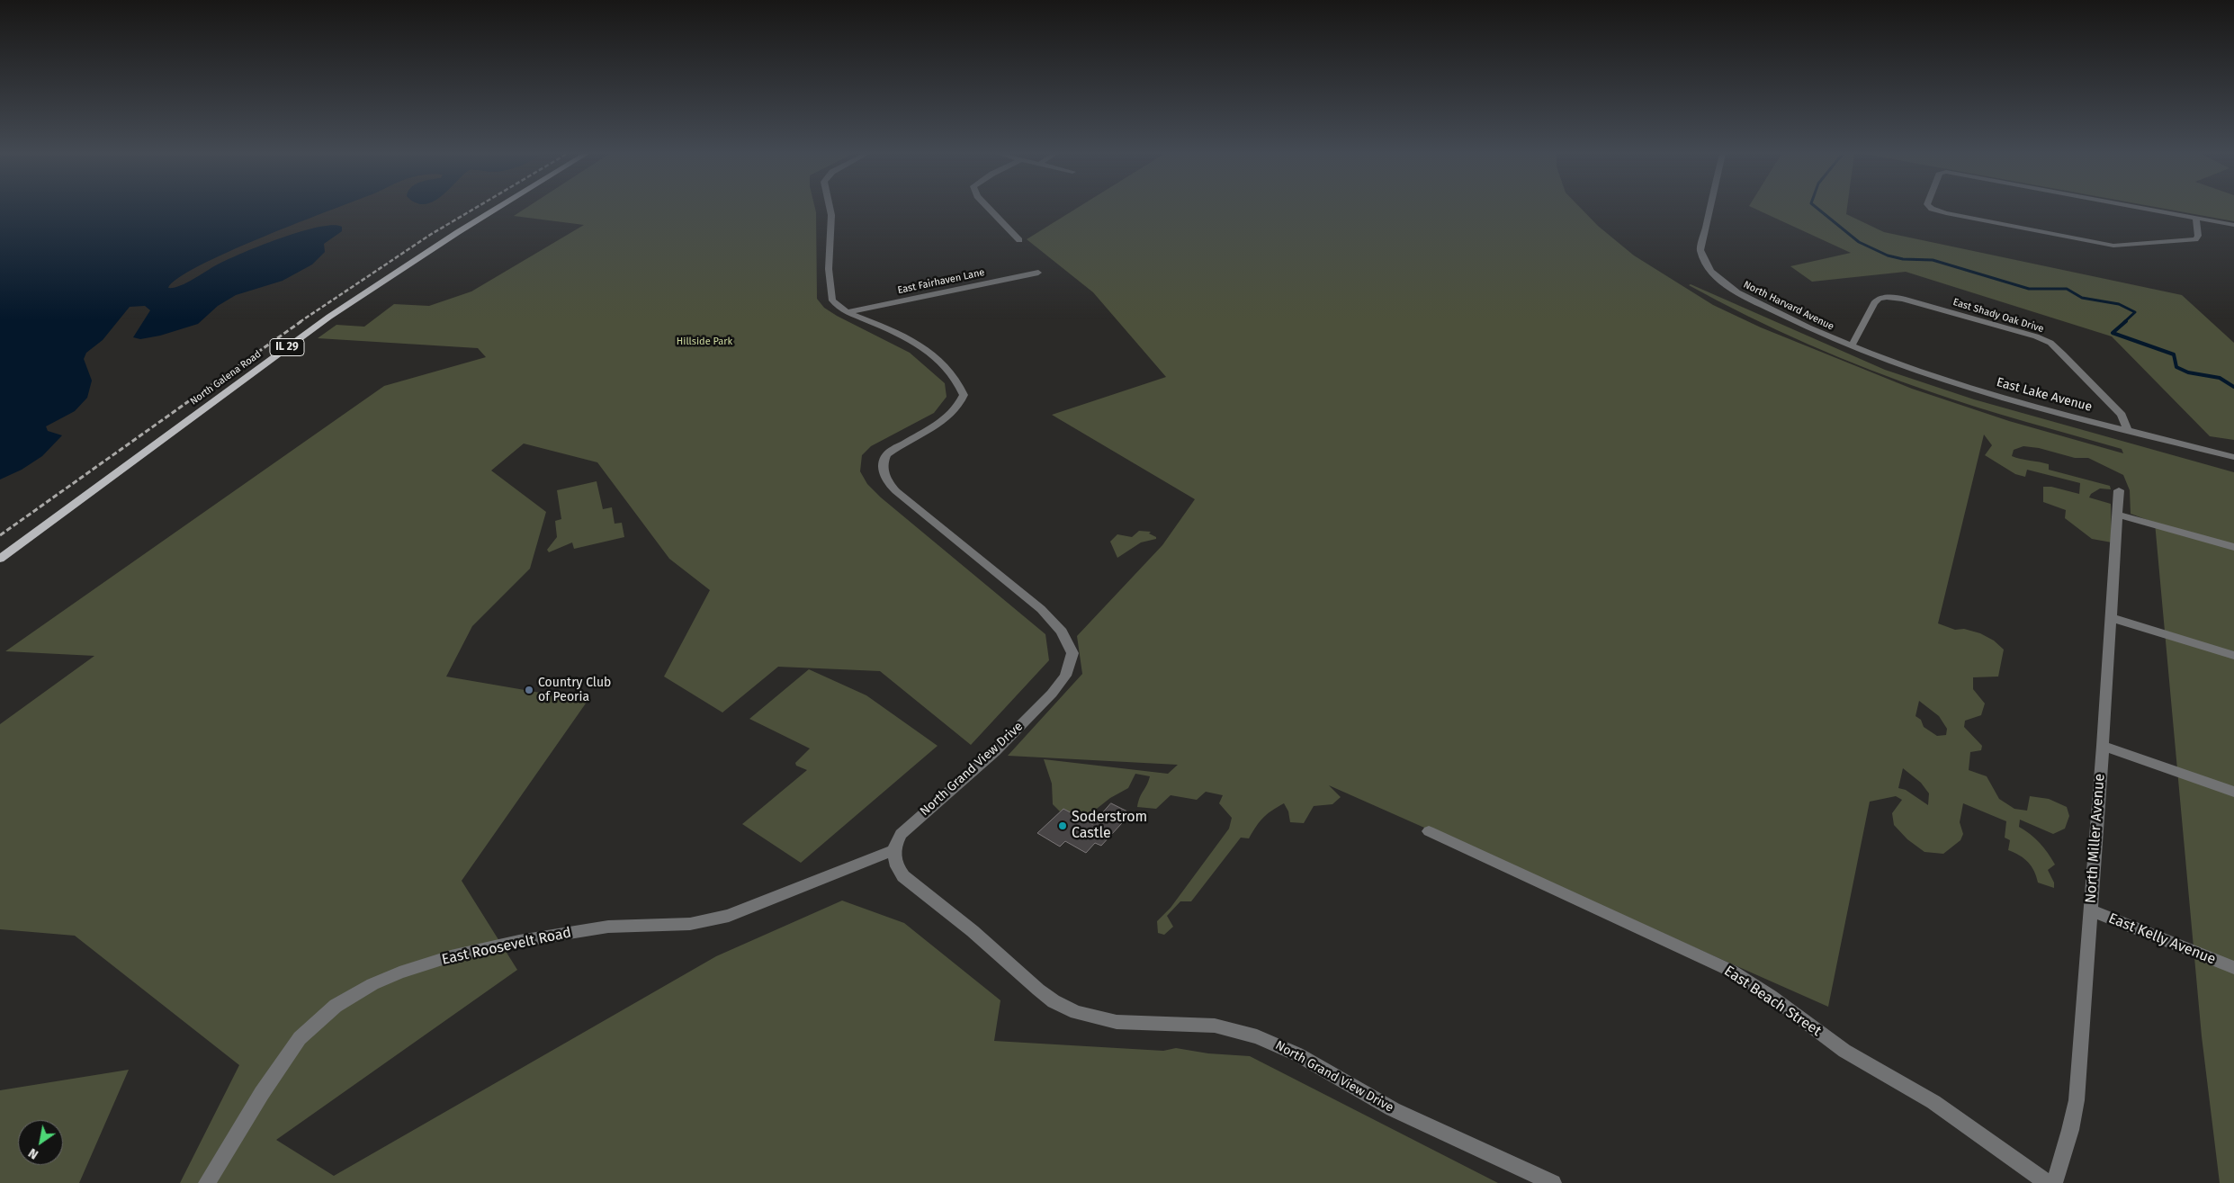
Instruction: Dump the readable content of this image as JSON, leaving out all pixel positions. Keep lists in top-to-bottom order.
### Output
{
  "streets": {
    "main road": ["IL 29", "North Galena Road"],
    "street": [
      "East Fairhaven Lane",
      "North Harvard Avenue",
      "East Shady Oak Drive",
      "East Lake Avenue",
      "North Grand View Drive",
      "North Miller Avenue",
      "East Kelly Avenue",
      "East Roosevelt Road",
      "East Beach Street"
    ]
  },
  "crossings": [
    ["East Fairhaven Lane", "North Grand View Drive"],
    ["North Harvard Avenue", "East Shady Oak Drive"],
    ["North Harvard Avenue", "East Lake Avenue"],
    ["East Shady Oak Drive", "East Lake Avenue"],
    ["North Grand View Drive", "East Roosevelt Road"],
    ["North Miller Avenue", "East Kelly Avenue"]
  ],
  "parks": ["Hillside Park"],
  "places": ["Country Club of Peoria", "Soderstrom Castle"],
  "north": "bottom left"
}
